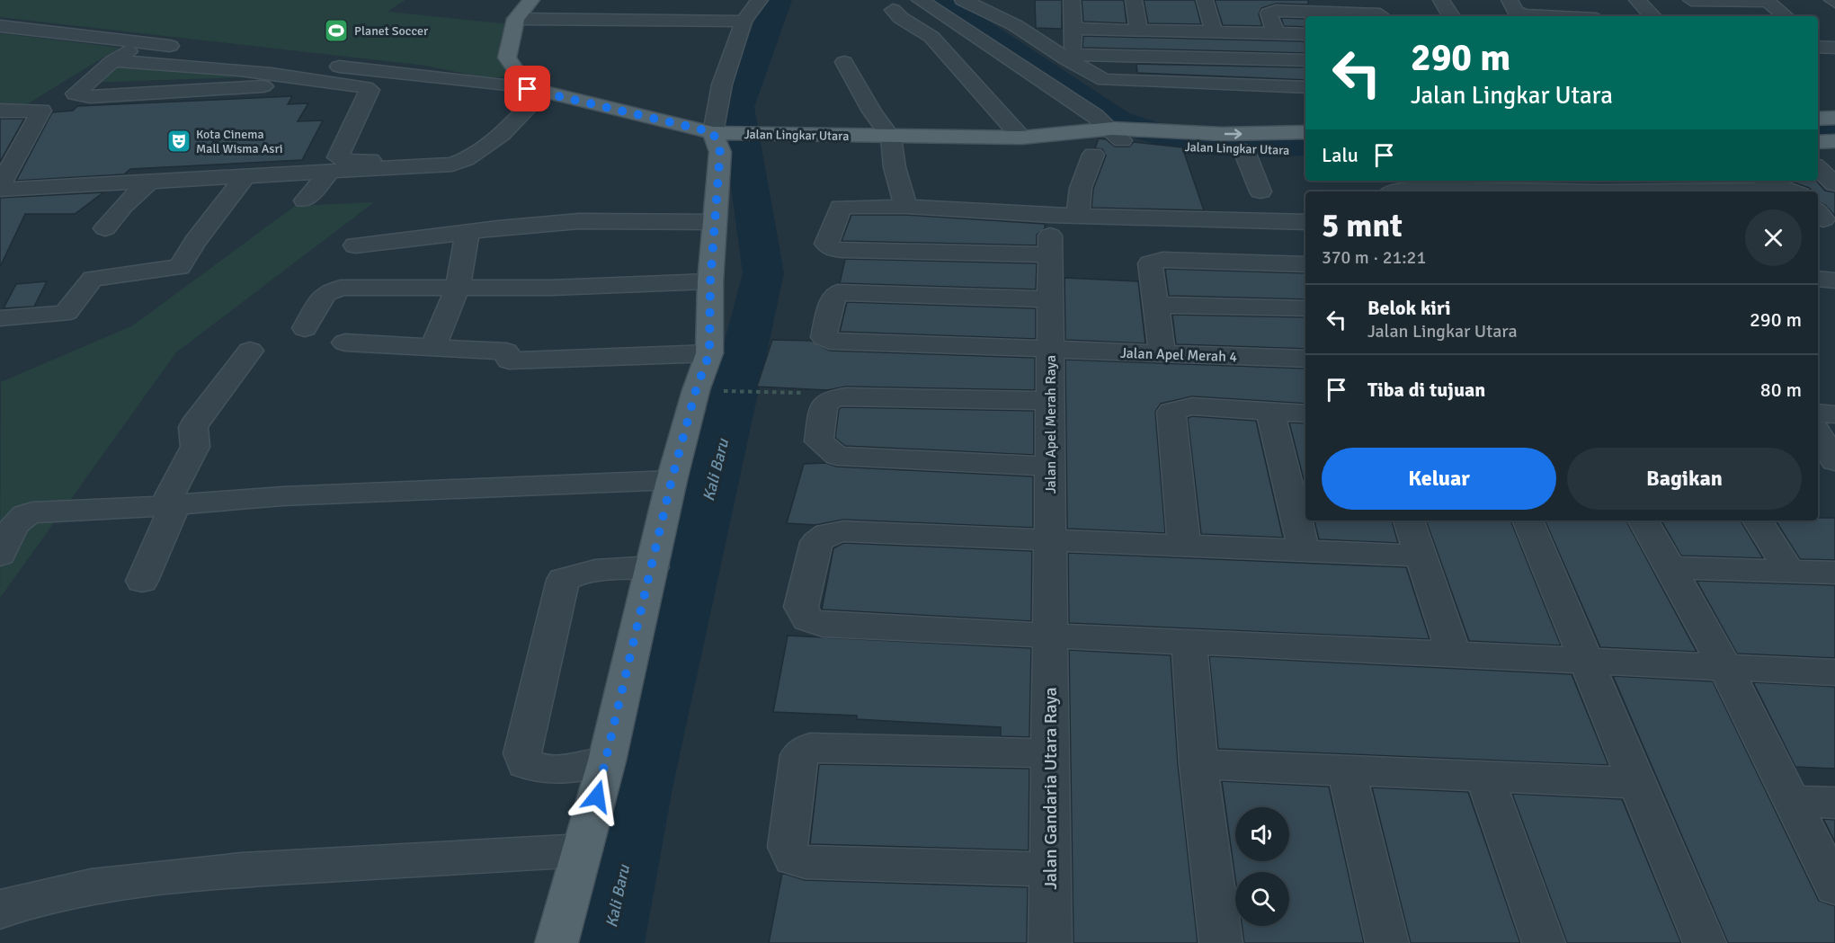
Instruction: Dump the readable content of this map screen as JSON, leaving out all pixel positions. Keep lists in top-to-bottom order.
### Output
{
  "streets": {
    "main road": ["Jalan Lingkar Utara"],
    "street": ["Jalan Apel Merah 4", "Jalan Apel Merah Raya", "Jalan Gandaria Utara Raya"]
  },
  "crossings": [
    ["Jalan Apel Merah 4", "Jalan Apel Merah Raya"],
    ["Jalan Apel Merah Raya", "Jalan Gandaria Utara Raya"]
  ],
  "water": ["Kali Baru"],
  "places": {
    "sports": ["Planet Soccer"],
    "theatre": ["Kota Cinema Mall Wisma Asri"]
  },
  "page": {
    "turn": ["290 m", "Jalan Lingkar Utara"],
    "then": "Lalu",
    "heading": ["5 mnt", "370 m · 21:21"],
    "list": [
      {
        "name": "Belok kiri",
        "note": "Jalan Lingkar Utara",
        "value": "290 m"
      },
      {
        "name": "Tiba di tujuan",
        "value": "80 m"
      }
    ],
    "buttons": ["Keluar", "Bagikan"]
  }
}
